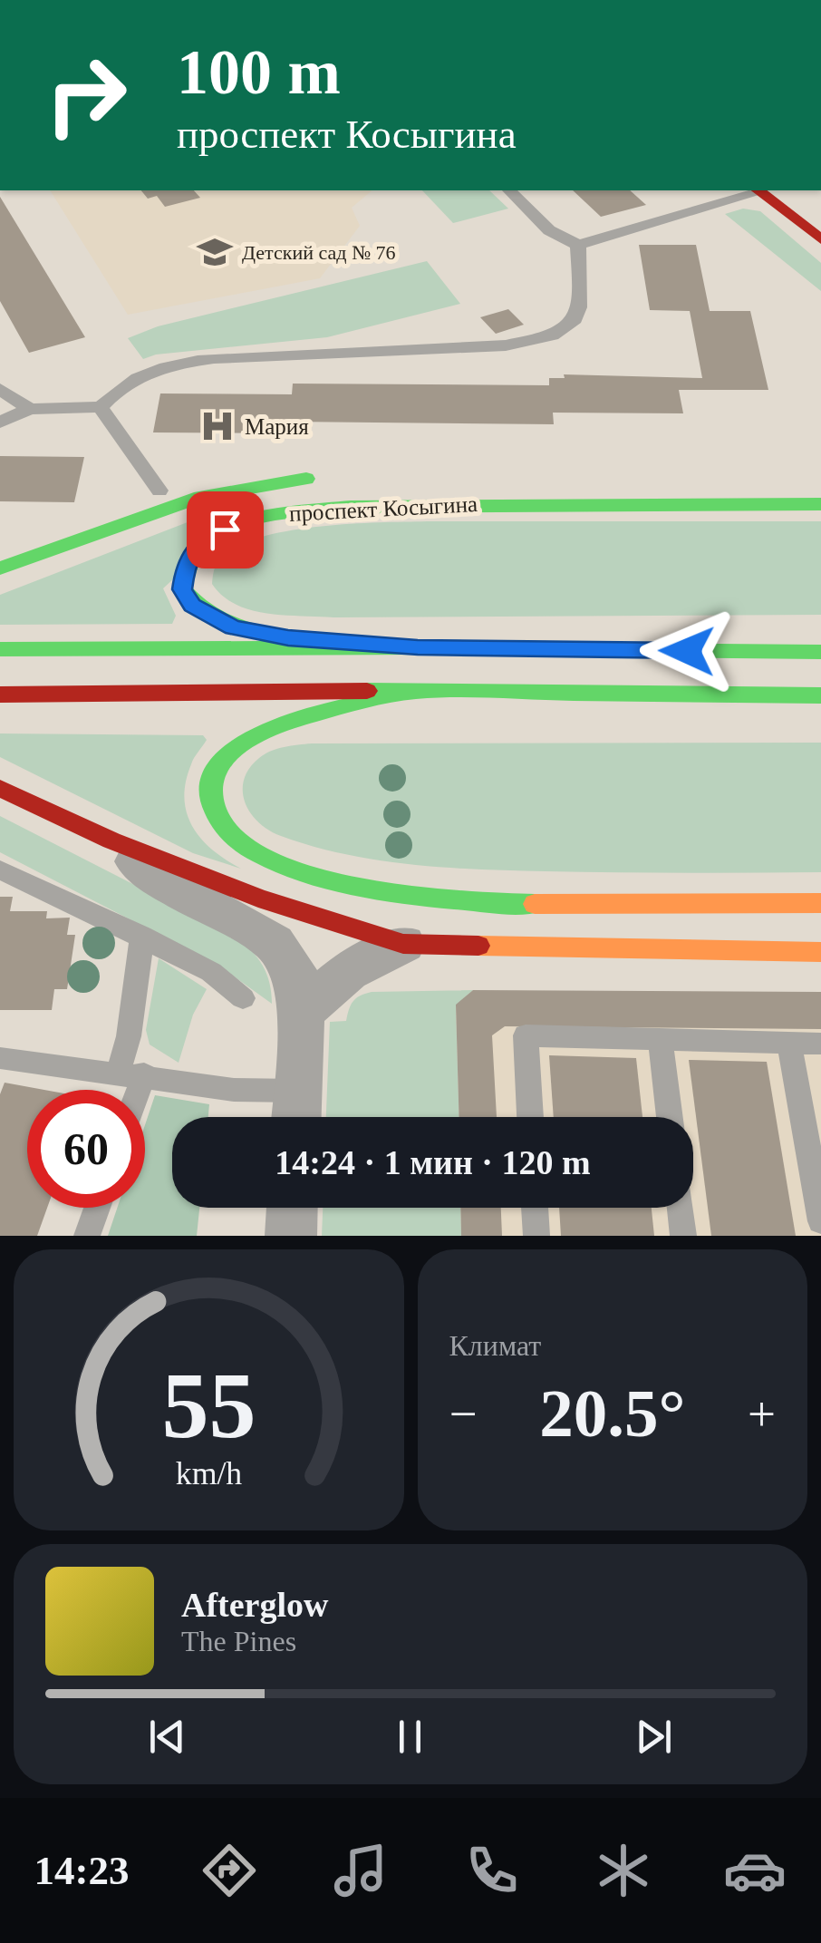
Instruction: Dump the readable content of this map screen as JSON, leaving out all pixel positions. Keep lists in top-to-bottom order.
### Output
{
  "streets": {
    "main road": ["проспект Косыгина"]
  },
  "places": {
    "school or university": ["Детский сад № 76"],
    "hospital": ["Мария"]
  },
  "page": {
    "turn": ["100 m", "проспект Косыгина"],
    "limit": "60",
    "trip": "14:24 · 1 мин · 120 m",
    "tile": "Климат",
    "heat": ["−", "20.5°", "+"],
    "song": ["Afterglow", "The Pines"],
    "tabs": "14:23",
    "gauge": ["55", "km/h"]
  }
}
